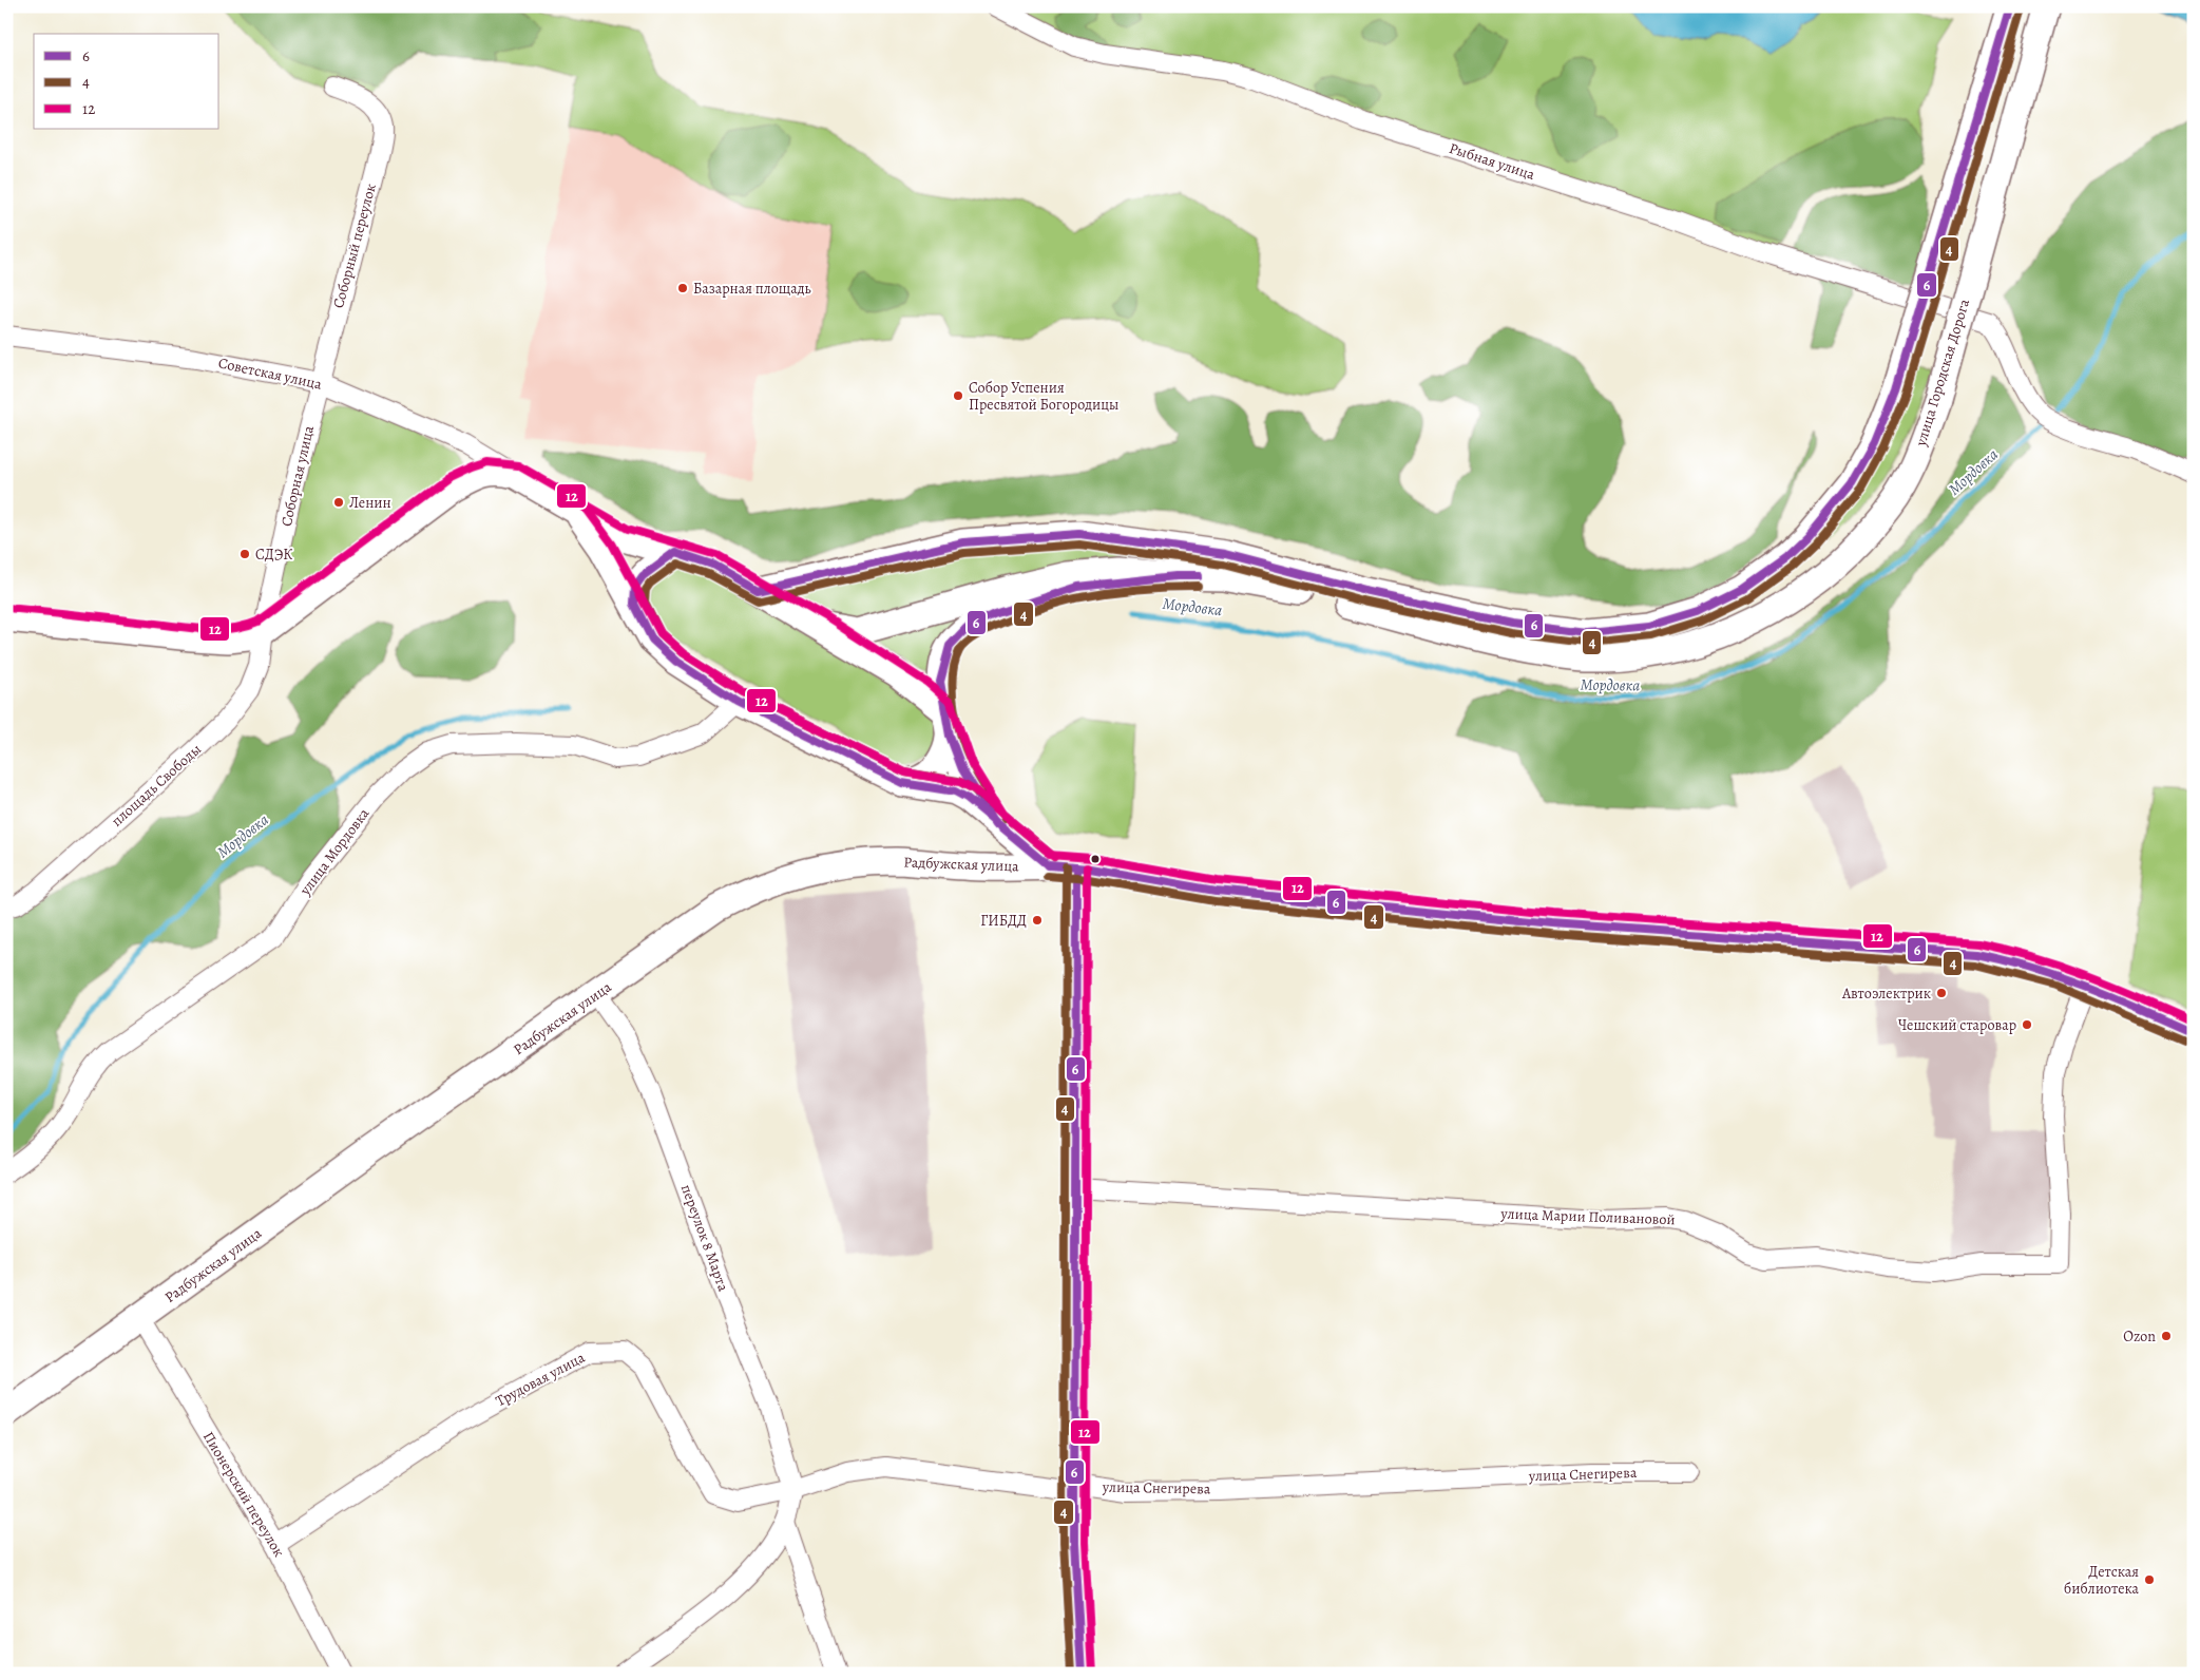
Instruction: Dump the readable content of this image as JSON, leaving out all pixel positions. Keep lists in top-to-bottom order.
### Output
{
  "streets": {
    "main road": ["улица Городская Дорога", "Радбужская улица"],
    "street": [
      "Рыбная улица",
      "Соборный переулок",
      "Советская улица",
      "Соборная улица",
      "площадь Свободы",
      "улица Мордовка",
      "улица Марии Поливановой",
      "переулок 8 Марта",
      "Трудовая улица",
      "улица Снегирева",
      "Пионерский переулок"
    ]
  },
  "crossings": [
    ["Соборный переулок", "Советская улица"],
    ["Соборный переулок", "Соборная улица"],
    ["улица Городская Дорога", "Советская улица"],
    ["улица Городская Дорога", "улица Мордовка"],
    ["улица Городская Дорога", "Радбужская улица"],
    ["Советская улица", "Соборная улица"],
    ["Соборная улица", "площадь Свободы"],
    ["Радбужская улица", "улица Марии Поливановой"],
    ["Радбужская улица", "переулок 8 Марта"],
    ["Радбужская улица", "Пионерский переулок"],
    ["переулок 8 Марта", "Трудовая улица"],
    ["переулок 8 Марта", "улица Снегирева"],
    ["Трудовая улица", "улица Снегирева"],
    ["Трудовая улица", "Пионерский переулок"]
  ],
  "water": ["Мордовка"],
  "places": [
    "Базарная площадь",
    "Собор Успения Пресвятой Богородицы",
    "Ленин",
    "СДЭК",
    "ГИБДД",
    "Автоэлектрик",
    "Чешский старовар",
    "Ozon",
    "Детская библиотека"
  ],
  "lines": ["transit line 6", "transit line 4", "transit line 12"],
  "legend": ["6", "4", "12"]
}
